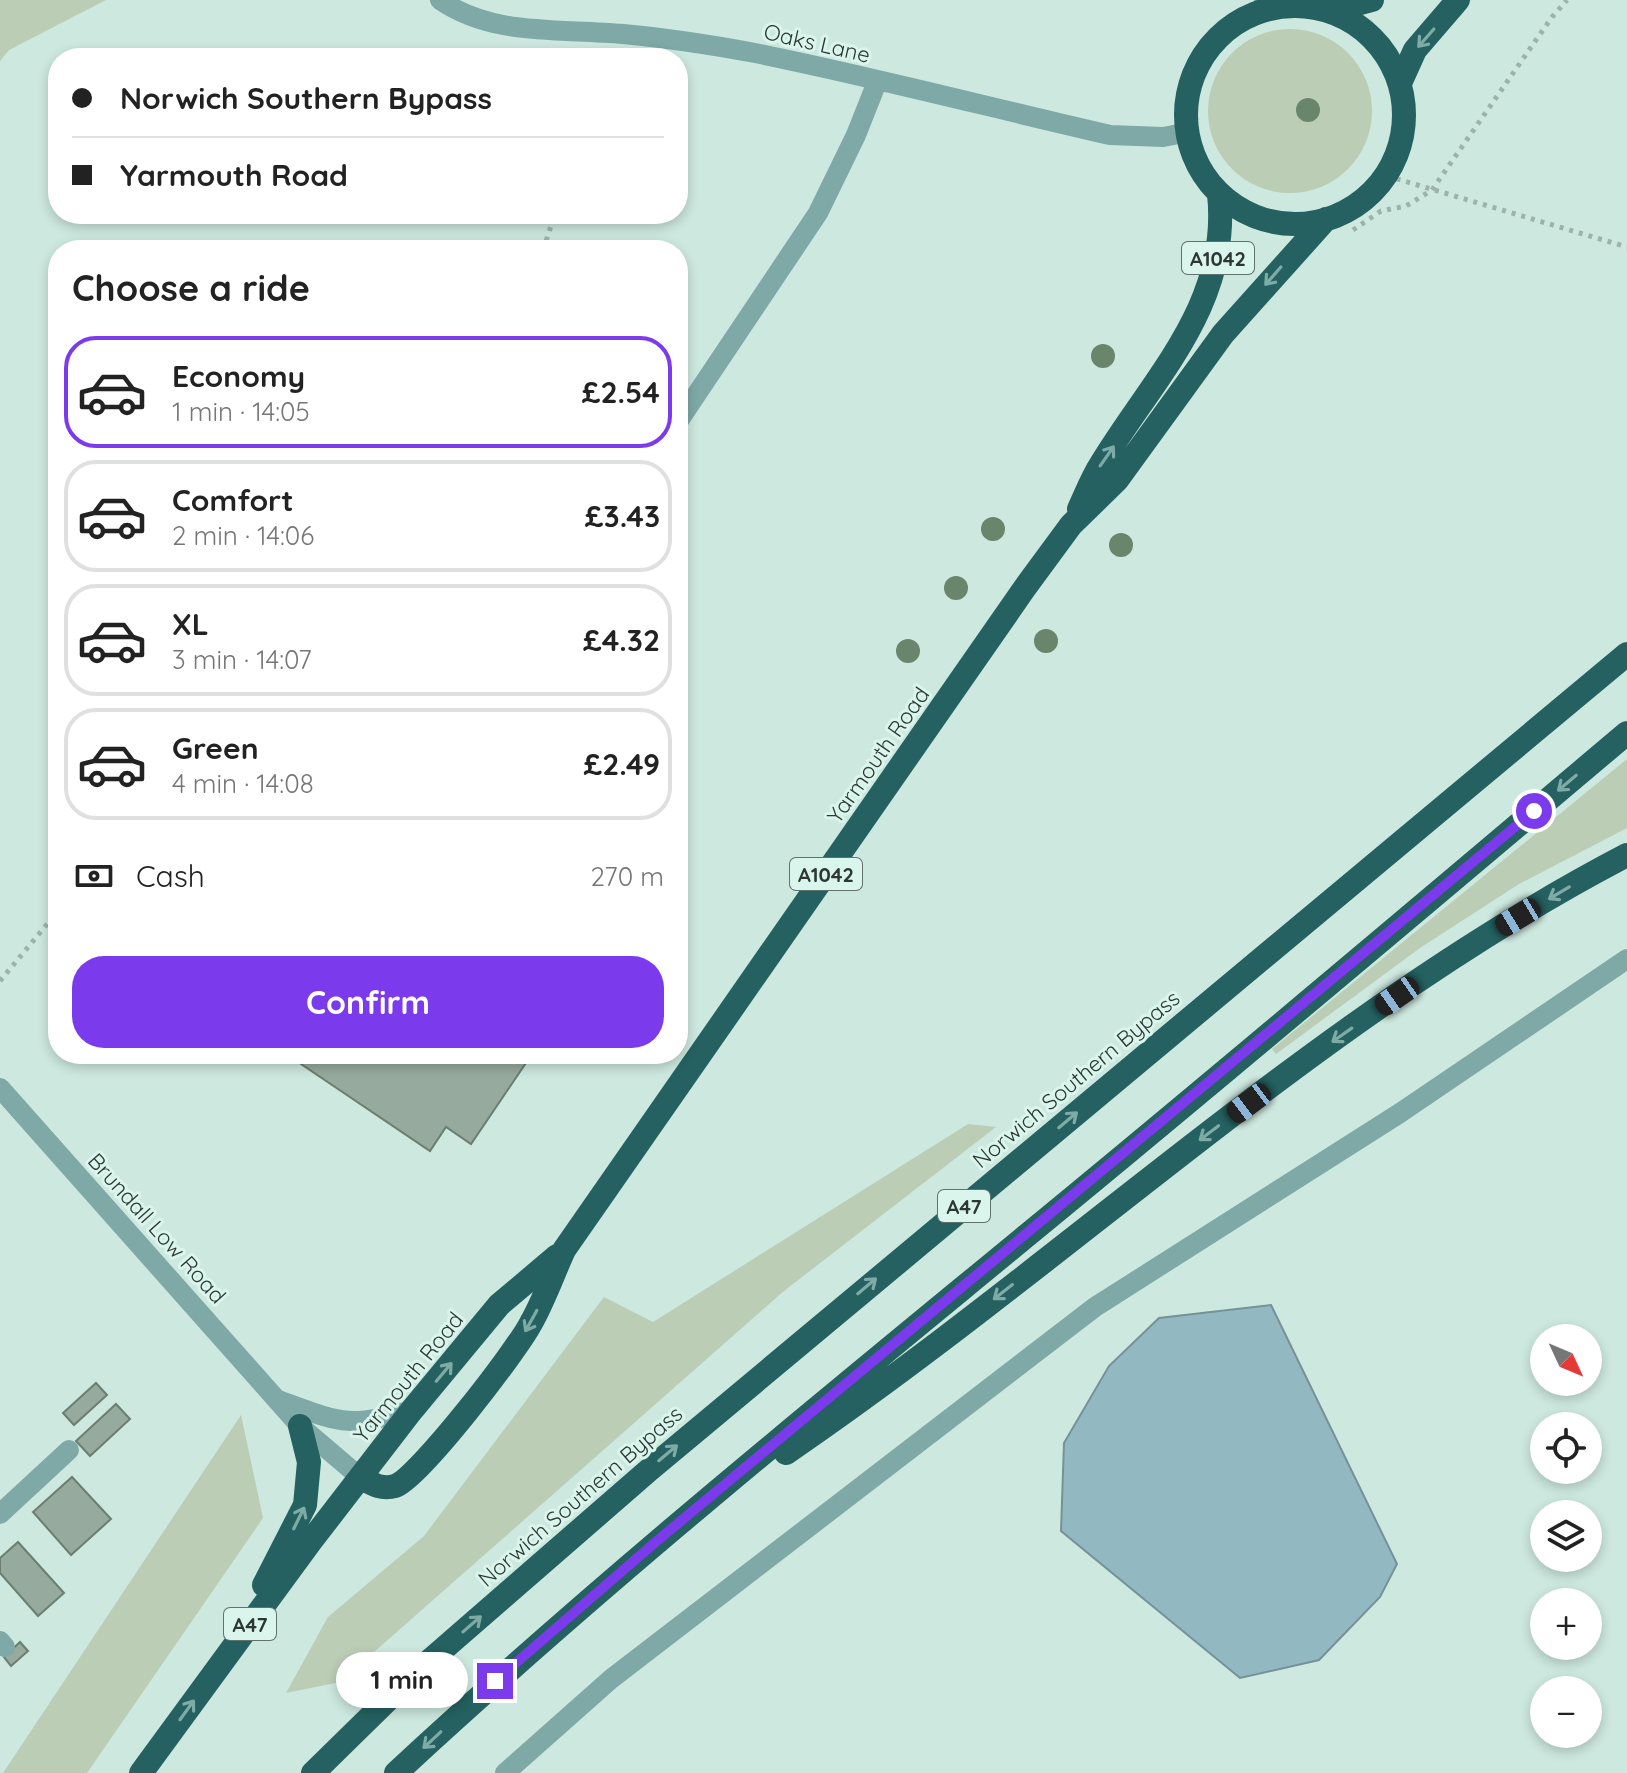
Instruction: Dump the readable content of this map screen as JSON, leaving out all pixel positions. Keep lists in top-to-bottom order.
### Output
{
  "streets": {
    "highway": [
      "A1042",
      "Yarmouth Road",
      "Norwich Southern Bypass",
      "A47"
    ],
    "street": ["Oaks Lane", "Brundall Low Road"]
  },
  "crossings": [
    ["Oaks Lane", "Yarmouth Road"],
    ["Yarmouth Road", "A47"],
    ["Yarmouth Road", "Brundall Low Road"],
    ["A47", "Brundall Low Road"]
  ],
  "north": "bottom right",
  "page": {
    "banner": ["Norwich Southern Bypass", "Yarmouth Road"],
    "heading": "Choose a ride",
    "list": [
      {
        "name": "Economy",
        "note": "1 min · 14:05",
        "value": "£2.54"
      },
      {
        "name": "Comfort",
        "note": "2 min · 14:06",
        "value": "£3.43"
      },
      {
        "name": "XL",
        "note": "3 min · 14:07",
        "value": "£4.32"
      },
      {
        "name": "Green",
        "note": "4 min · 14:08",
        "value": "£2.49"
      }
    ],
    "pay": ["Cash", "270 m"],
    "buttons": "Confirm",
    "map_buttons": ["+", "−"],
    "bubble": "1 min"
  }
}
